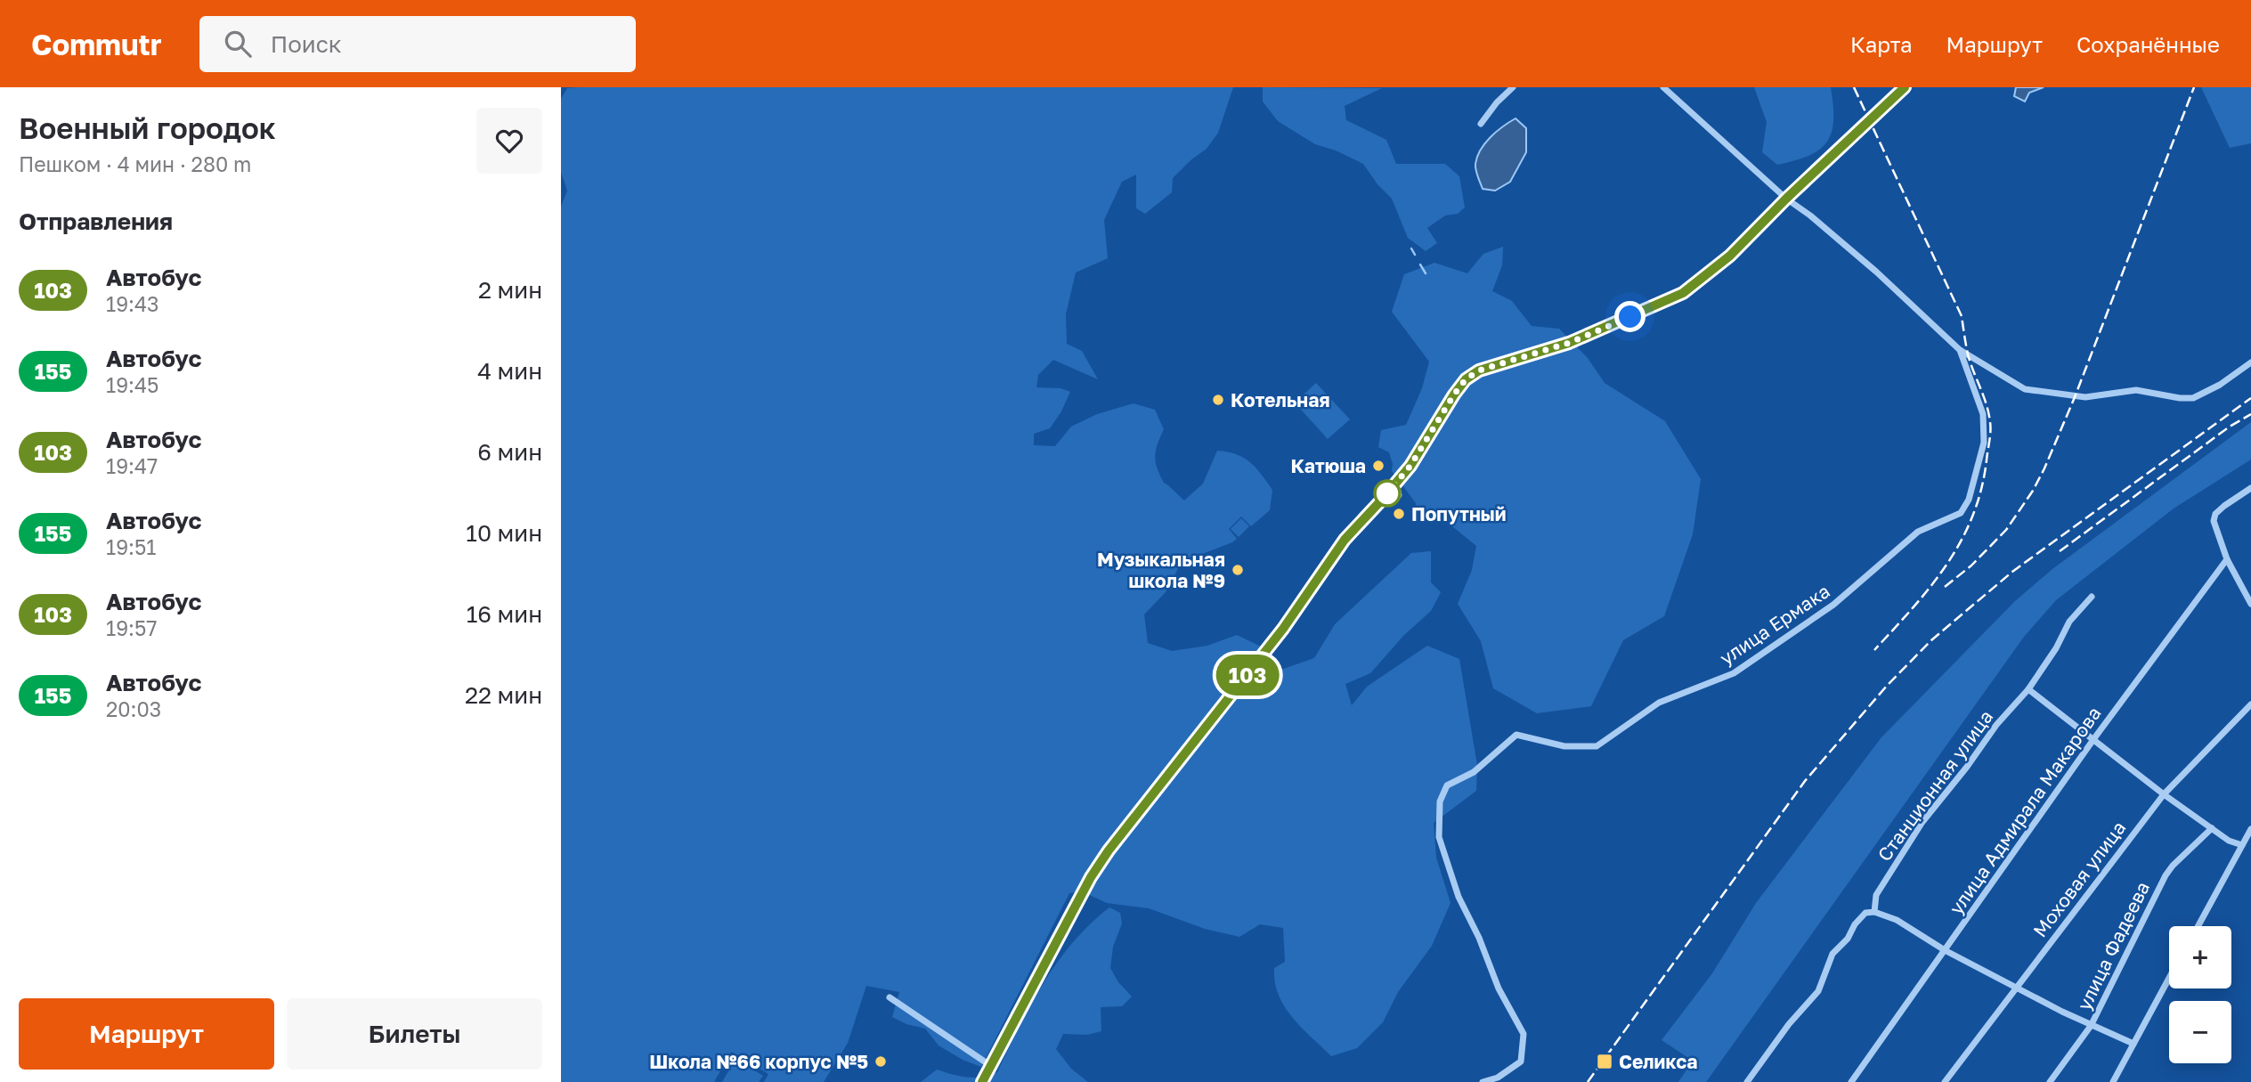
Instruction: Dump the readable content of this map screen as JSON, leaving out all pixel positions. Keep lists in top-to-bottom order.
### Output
{
  "streets": {
    "street": [
      "улица Ермака",
      "Станционная улица",
      "улица Адмирала Макарова",
      "Моховая улица",
      "улица Фадеева"
    ]
  },
  "places": {
    "other": [
      "Котельная",
      "Катюша",
      "Попутный",
      "Музыкальная школа №9",
      "Школа №66 корпус №5"
    ],
    "transit": ["Селикса"]
  },
  "lines": ["bus line 103"],
  "page": {
    "header": "Commutr",
    "search": "Поиск",
    "nav": ["Карта", "Маршрут", "Сохранённые"],
    "heading": [
      ["Военный городок", "Пешком · 4 мин · 280 m"],
      "Отправления"
    ],
    "on_map": "103",
    "list": [
      {
        "mark": "103",
        "name": "Автобус",
        "note": "19:43",
        "value": "2 мин"
      },
      {
        "mark": "155",
        "name": "Автобус",
        "note": "19:45",
        "value": "4 мин"
      },
      {
        "mark": "103",
        "name": "Автобус",
        "note": "19:47",
        "value": "6 мин"
      },
      {
        "mark": "155",
        "name": "Автобус",
        "note": "19:51",
        "value": "10 мин"
      },
      {
        "mark": "103",
        "name": "Автобус",
        "note": "19:57",
        "value": "16 мин"
      },
      {
        "mark": "155",
        "name": "Автобус",
        "note": "20:03",
        "value": "22 мин"
      }
    ],
    "map_buttons": ["+", "−"],
    "buttons": ["Маршрут", "Билеты"]
  }
}
